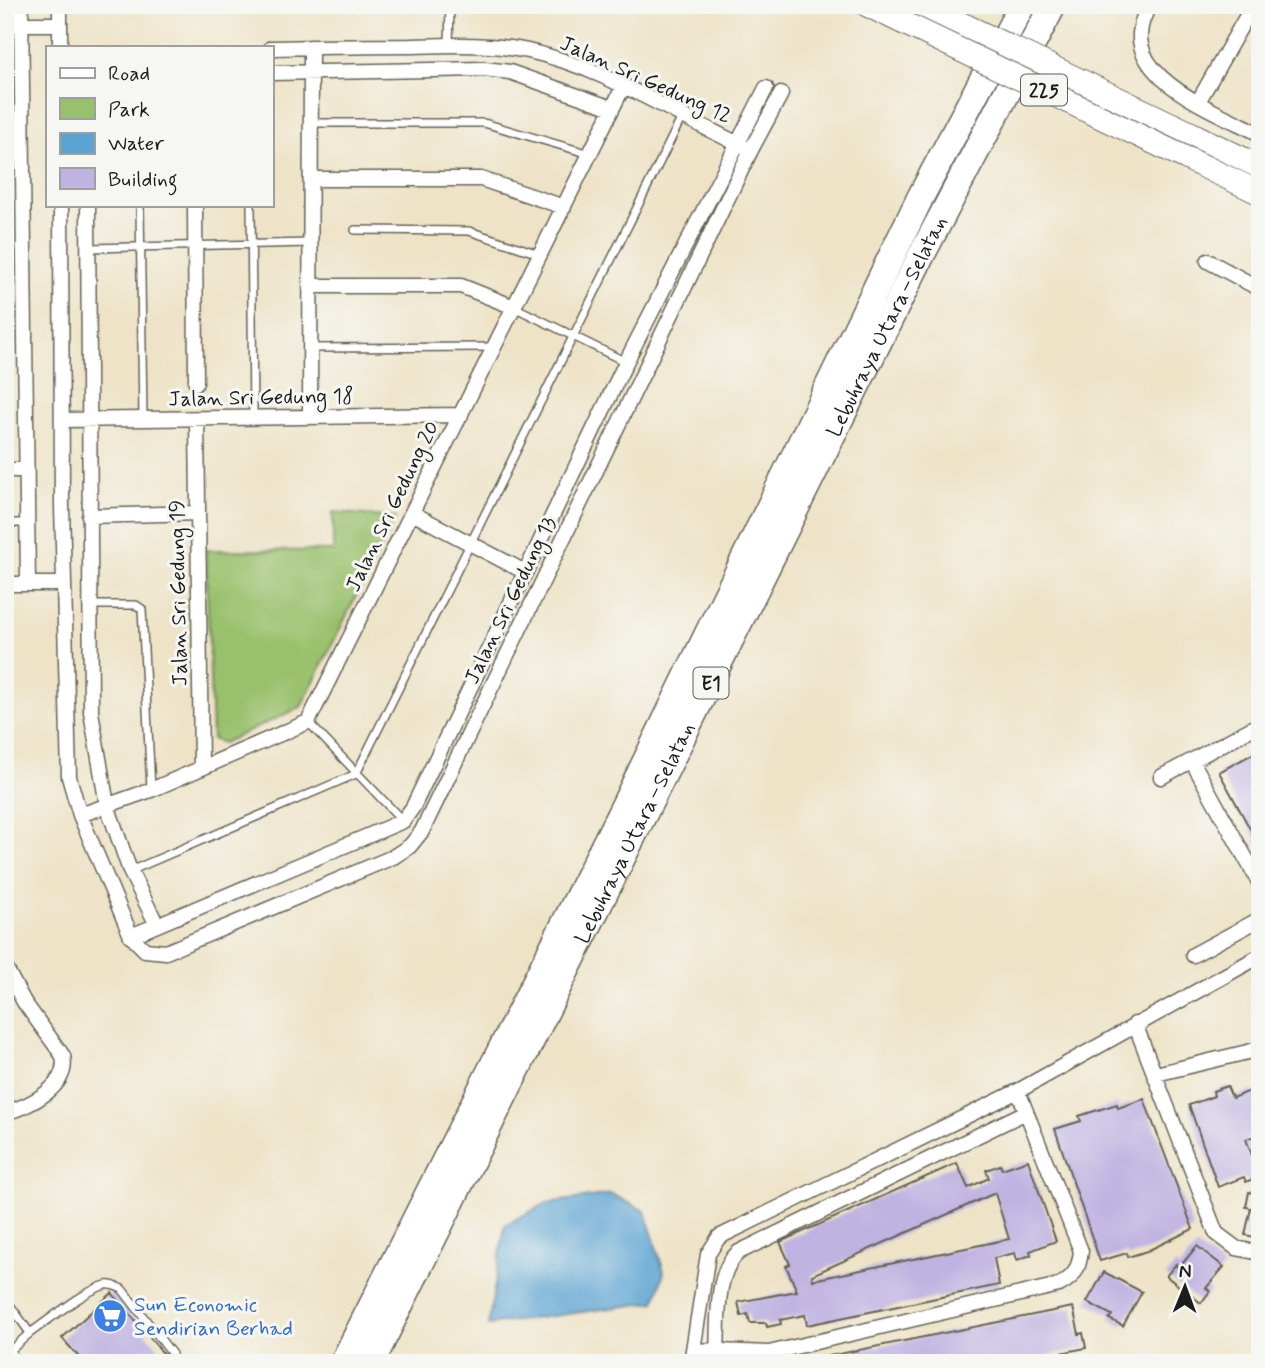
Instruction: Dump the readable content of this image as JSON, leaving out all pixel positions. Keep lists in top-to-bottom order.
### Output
{
  "streets": {
    "highway": ["225", "Lebuhraya Utara–Selatan", "E1"],
    "street": [
      "Jalan Sri Gedung 12",
      "Jalan Sri Gedung 18",
      "Jalan Sri Gedung 20",
      "Jalan Sri Gedung 19",
      "Jalan Sri Gedung 13"
    ]
  },
  "crossings": [
    ["Jalan Sri Gedung 12", "Jalan Sri Gedung 20"],
    ["Jalan Sri Gedung 12", "Jalan Sri Gedung 13"],
    ["Jalan Sri Gedung 18", "Jalan Sri Gedung 20"],
    ["Jalan Sri Gedung 18", "Jalan Sri Gedung 19"]
  ],
  "places": {
    "supermarket": ["Sun Economic Sendirian Berhad"]
  },
  "legend": [
    "Road",
    "Park",
    "Water",
    "Building"
  ],
  "north": "top"
}
